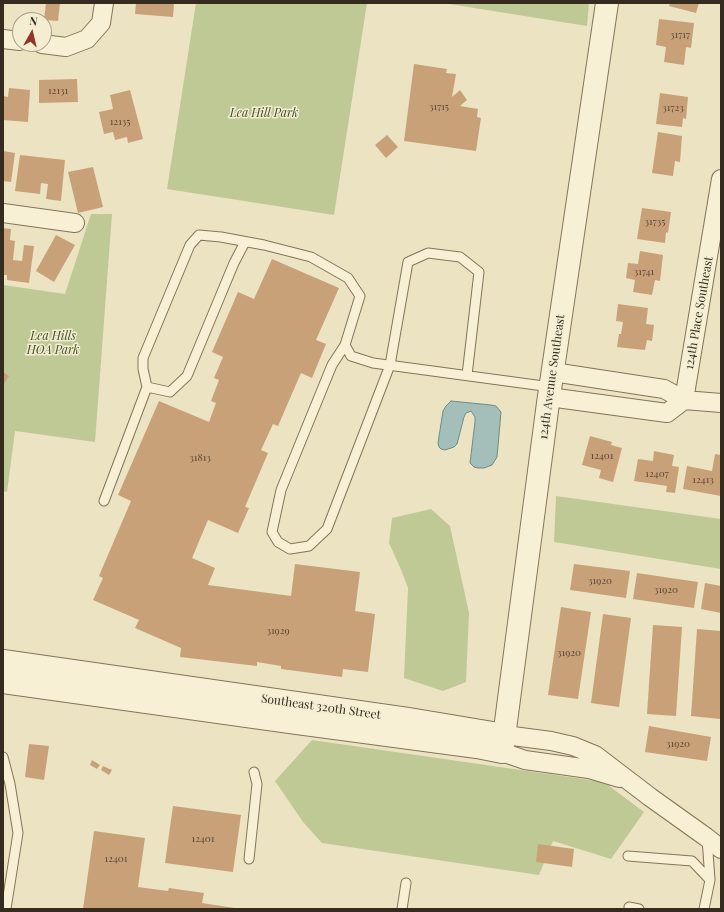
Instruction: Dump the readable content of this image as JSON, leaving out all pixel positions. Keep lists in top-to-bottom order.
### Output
{
  "streets": {
    "street": ["124th Place Southeast", "124th Avenue Southeast", "Southeast 320th Street"]
  },
  "crossings": [
    ["124th Avenue Southeast", "Southeast 320th Street"]
  ],
  "parks": ["Lea Hill Park", "Lea Hills HOA Park"],
  "house_numbers": [
    "31717",
    "12131",
    "31715",
    "31723",
    "12135",
    "31735",
    "31741",
    "12401",
    "31813",
    "12407",
    "12413",
    "31920",
    "31920",
    "31929",
    "31920",
    "31920",
    "12401",
    "12401"
  ],
  "north": "top"
}
